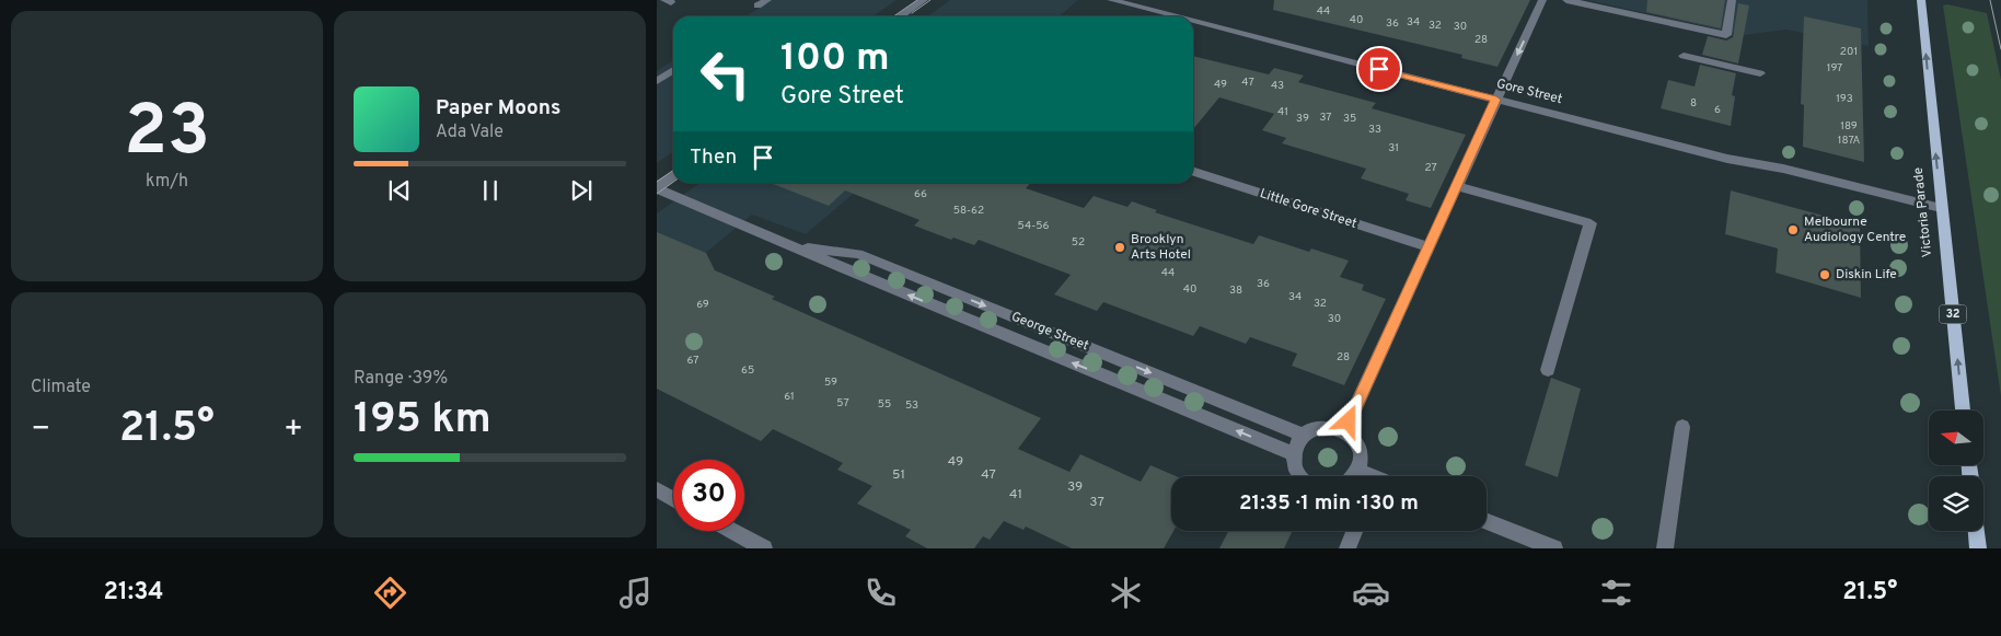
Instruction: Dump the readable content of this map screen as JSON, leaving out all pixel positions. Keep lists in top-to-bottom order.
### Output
{
  "streets": {
    "main road": ["Victoria Parade", "32"],
    "street": ["Gore Street", "Little Gore Street", "George Street"]
  },
  "crossings": [
    ["Gore Street", "Victoria Parade"]
  ],
  "one_way": ["Victoria Parade"],
  "places": ["Melbourne Audiology Centre", "Brooklyn Arts Hotel", "Diskin Life"],
  "house_numbers": [
    "44",
    "40",
    "34",
    "36",
    "32",
    "30",
    "28",
    "201",
    "197",
    "47",
    "49",
    "43",
    "193",
    "8",
    "6",
    "41",
    "37",
    "39",
    "35",
    "189",
    "33",
    "187A",
    "31",
    "27",
    "66",
    "58-62",
    "54-56",
    "52",
    "44",
    "36",
    "40",
    "38",
    "34",
    "32",
    "69",
    "30",
    "28",
    "67",
    "65",
    "59",
    "61",
    "57",
    "55",
    "53",
    "49",
    "51",
    "47",
    "39",
    "41",
    "37"
  ],
  "north": "left",
  "page": {
    "tile": [
      ["23", "km/h"],
      "Climate",
      ["Range · 39%", "195 km"]
    ],
    "turn": ["100 m", "Gore Street"],
    "song": ["Paper Moons", "Ada Vale"],
    "then": "Then",
    "heat": ["−", "21.5°", "+"],
    "limit": "30",
    "trip": "21:35 · 1 min · 130 m",
    "tabs": ["21:34", "21.5°"]
  }
}
